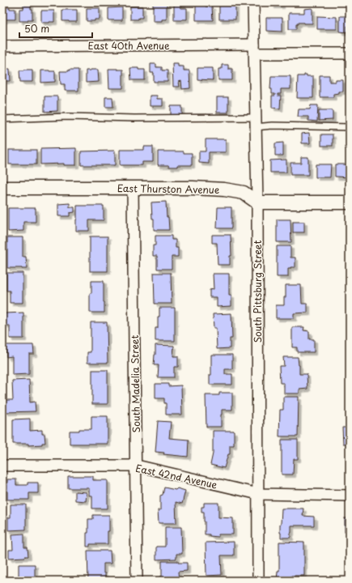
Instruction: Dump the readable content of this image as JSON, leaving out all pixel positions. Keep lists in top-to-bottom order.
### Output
{
  "streets": {
    "street": [
      "East 40th Avenue",
      "East Thurston Avenue",
      "South Pittsburg Street",
      "South Madelia Street",
      "East 42nd Avenue"
    ]
  },
  "crossings": [
    ["East 40th Avenue", "South Pittsburg Street"],
    ["East Thurston Avenue", "South Pittsburg Street"],
    ["East Thurston Avenue", "South Madelia Street"],
    ["South Pittsburg Street", "East 42nd Avenue"],
    ["South Madelia Street", "East 42nd Avenue"]
  ],
  "scale_bar": "50 m"
}
